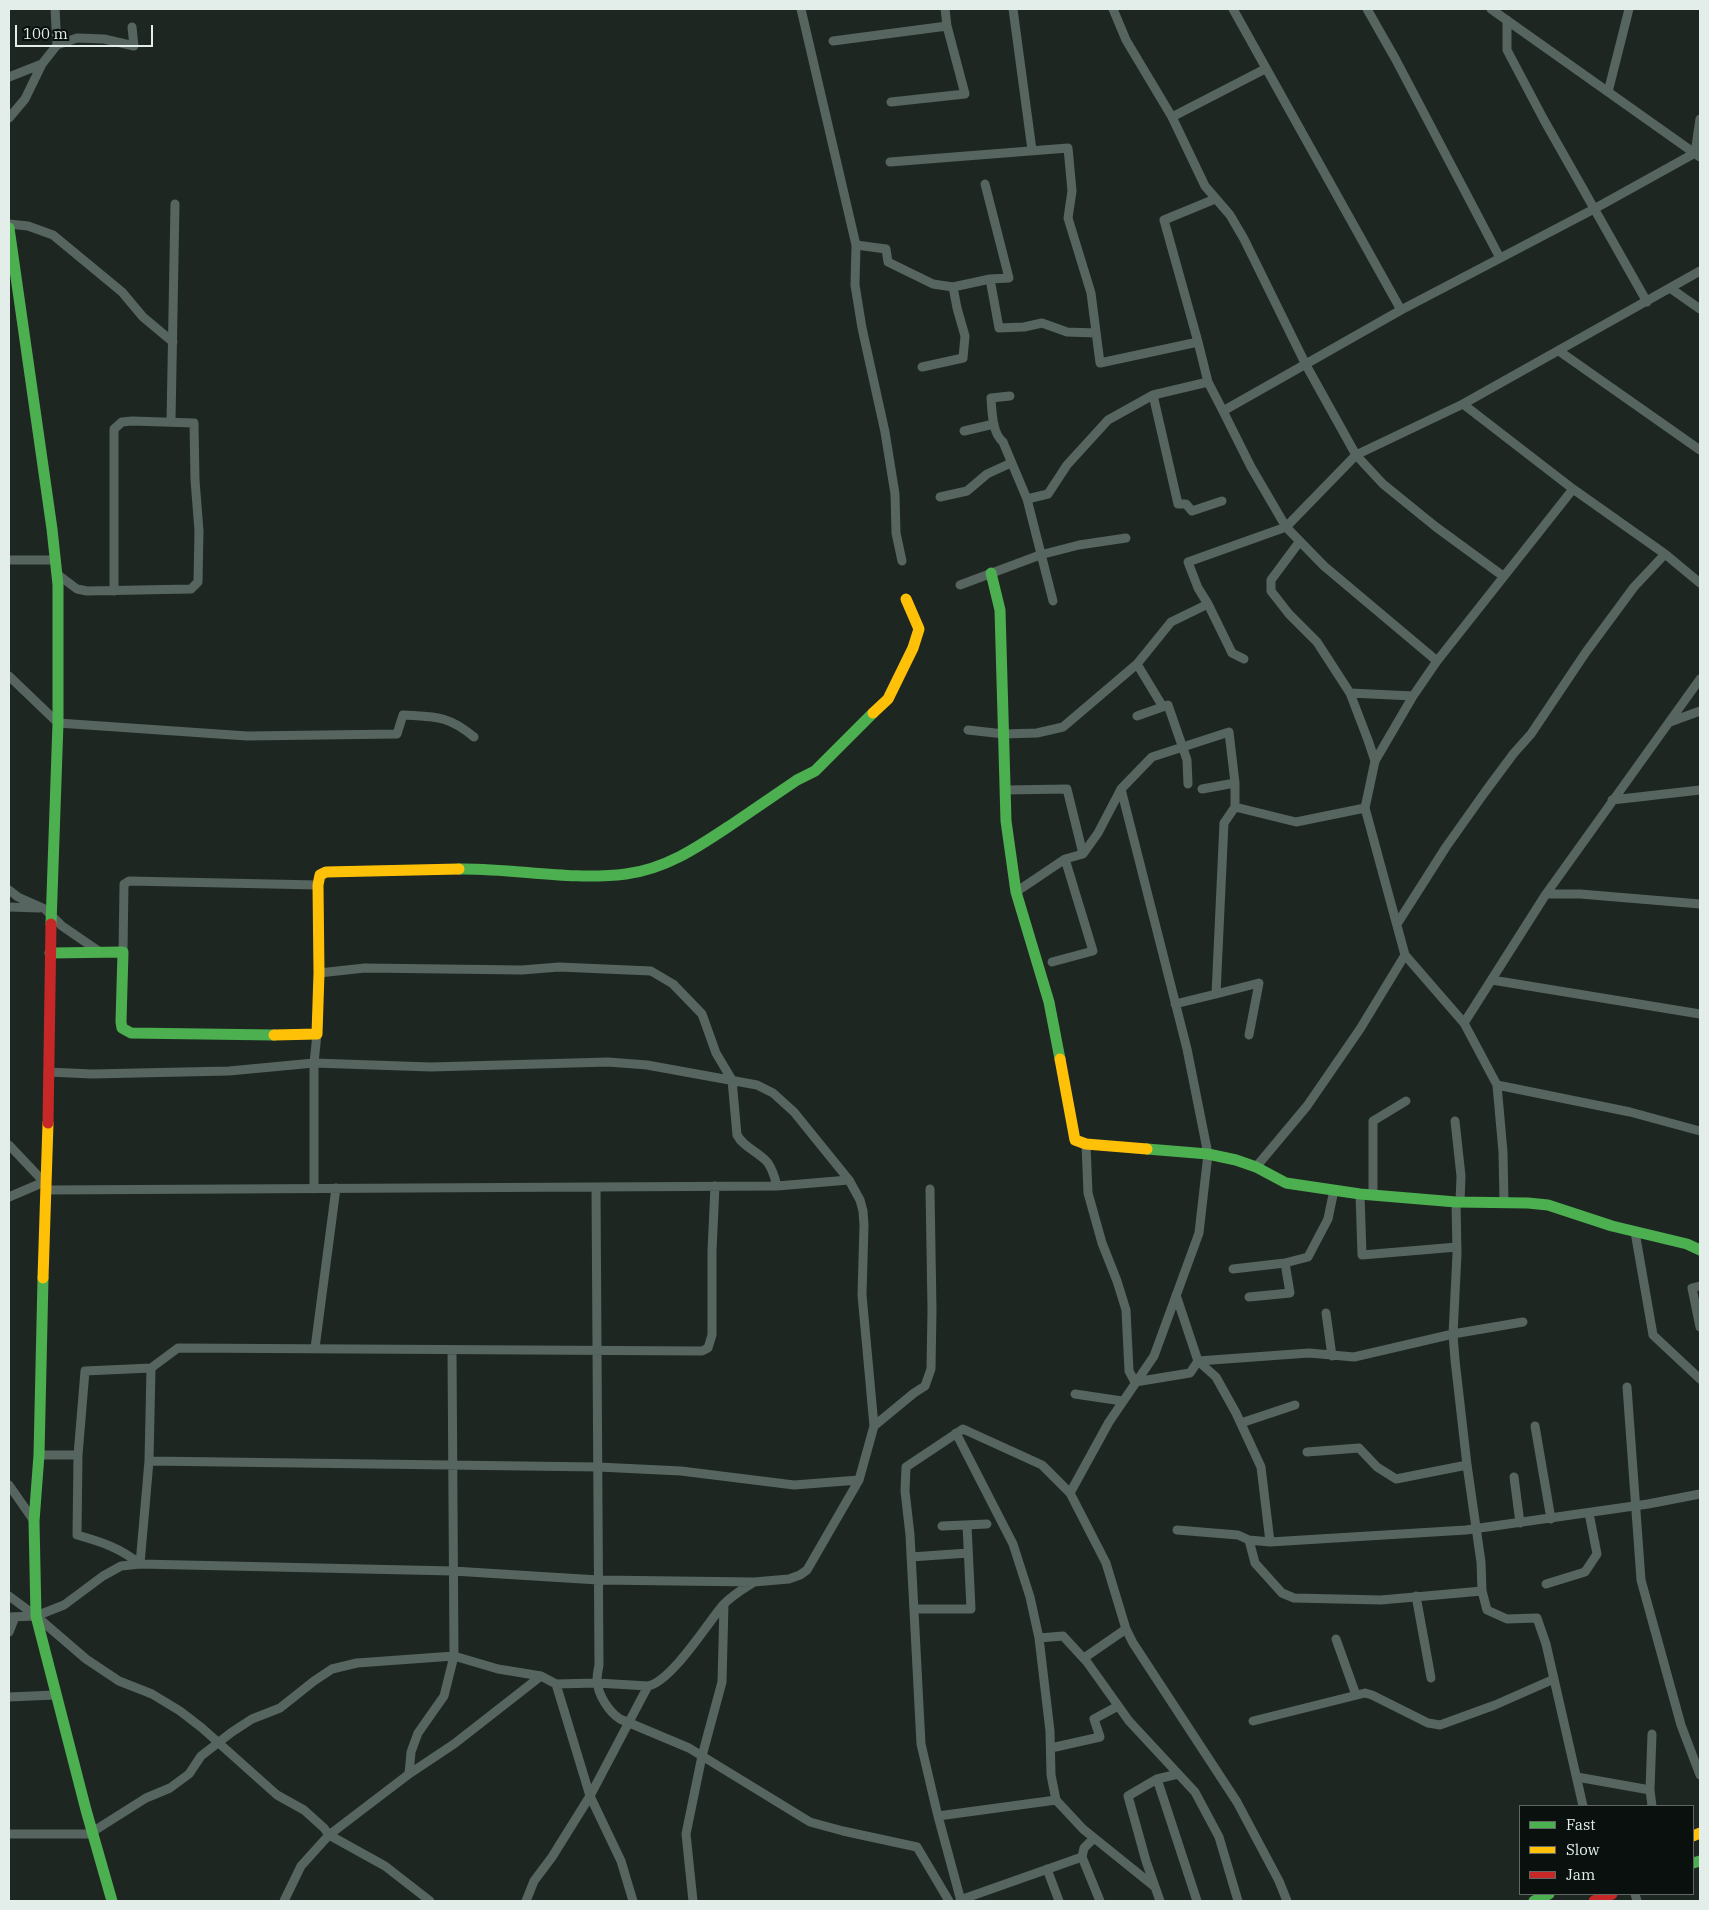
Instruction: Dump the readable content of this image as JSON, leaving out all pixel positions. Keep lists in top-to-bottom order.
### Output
{
  "legend": ["Fast", "Slow", "Jam"],
  "scale_bar": "100 m"
}
